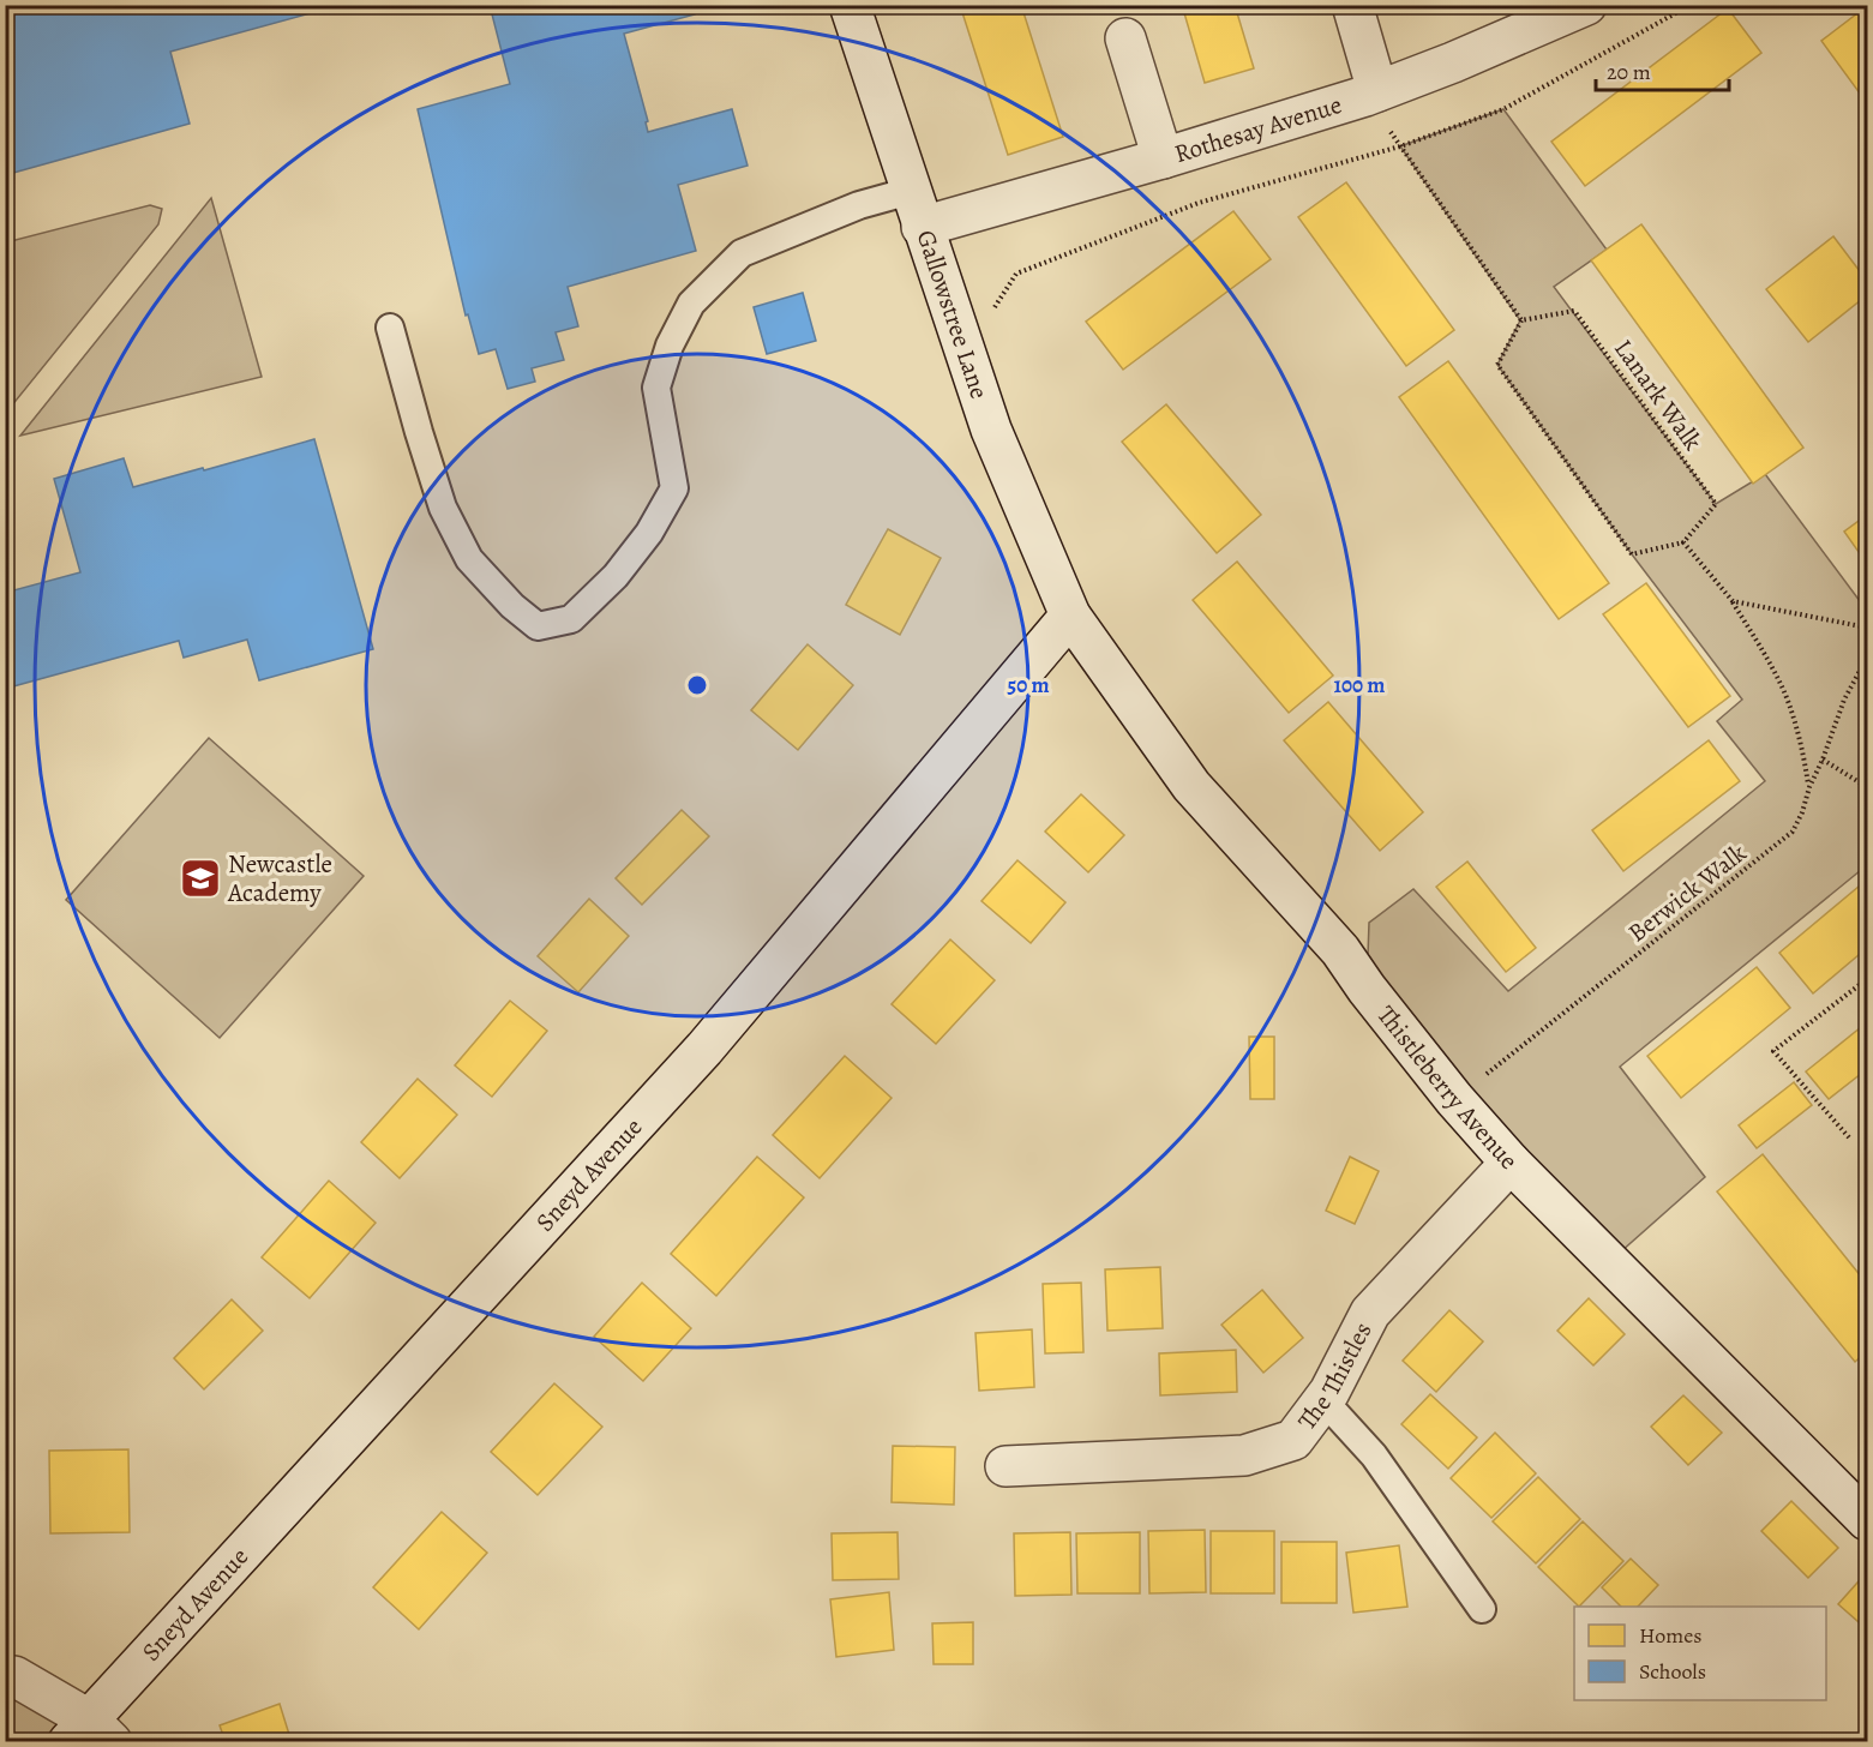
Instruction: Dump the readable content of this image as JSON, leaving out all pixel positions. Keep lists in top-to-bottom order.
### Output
{
  "streets": {
    "street": [
      "Rothesay Avenue",
      "Gallowstree Lane",
      "Thistleberry Avenue",
      "Sneyd Avenue",
      "The Thistles"
    ],
    "path": ["Lanark Walk", "Berwick Walk"]
  },
  "crossings": [
    ["Rothesay Avenue", "Gallowstree Lane"],
    ["Gallowstree Lane", "Thistleberry Avenue"],
    ["Gallowstree Lane", "Sneyd Avenue"],
    ["Berwick Walk", "Thistleberry Avenue"],
    ["Thistleberry Avenue", "Sneyd Avenue"],
    ["Thistleberry Avenue", "The Thistles"]
  ],
  "places": {
    "school or university": ["Newcastle Academy"]
  },
  "legend": ["Homes", "Schools"],
  "scale_bar": "20 m",
  "rings": ["50 m", "100 m"]
}
